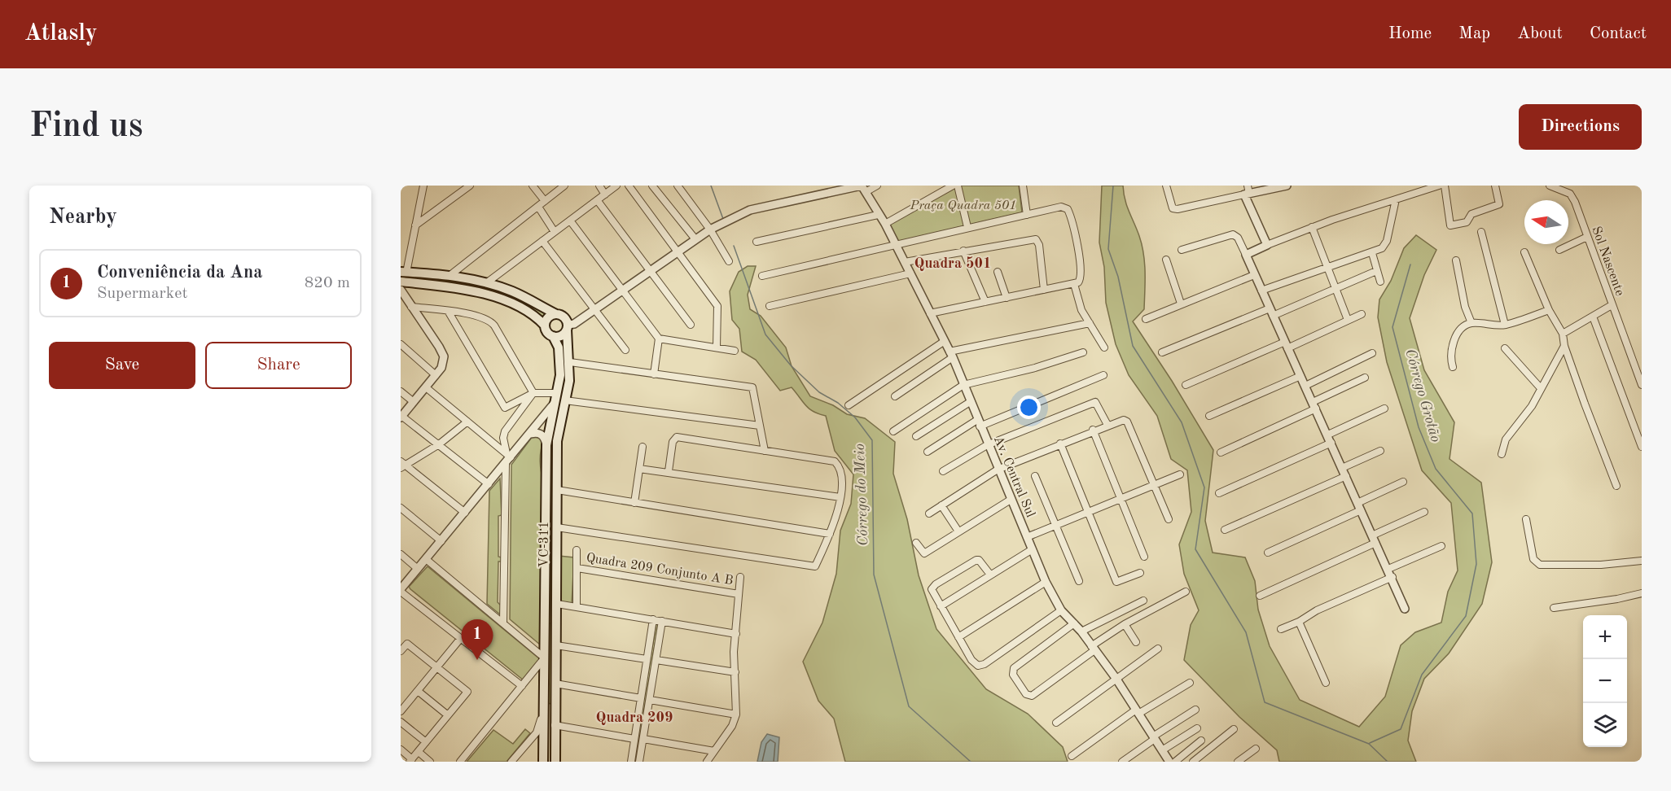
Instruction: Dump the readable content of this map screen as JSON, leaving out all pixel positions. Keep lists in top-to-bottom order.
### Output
{
  "streets": {
    "main road": ["VC-311"],
    "street": ["Sol Nascente", "Av. Central Sul", "Quadra 209 Conjunto A B"]
  },
  "districts": ["Quadra 501", "Quadra 209"],
  "water": ["Córrego Grotão", "Córrego do Meio"],
  "parks": ["Praça Quadra 501"],
  "north": "left",
  "page": {
    "header": "Atlasly",
    "nav": [
      "Home",
      "Map",
      "About",
      "Contact"
    ],
    "buttons": [
      "Directions",
      ["Save", "Share"]
    ],
    "title": "Find us",
    "heading": "Nearby",
    "list": [
      {
        "mark": "1",
        "name": "Conveniência da Ana",
        "note": "Supermarket",
        "value": "820 m"
      }
    ],
    "map_buttons": ["+", "−"],
    "pins": "1"
  }
}
